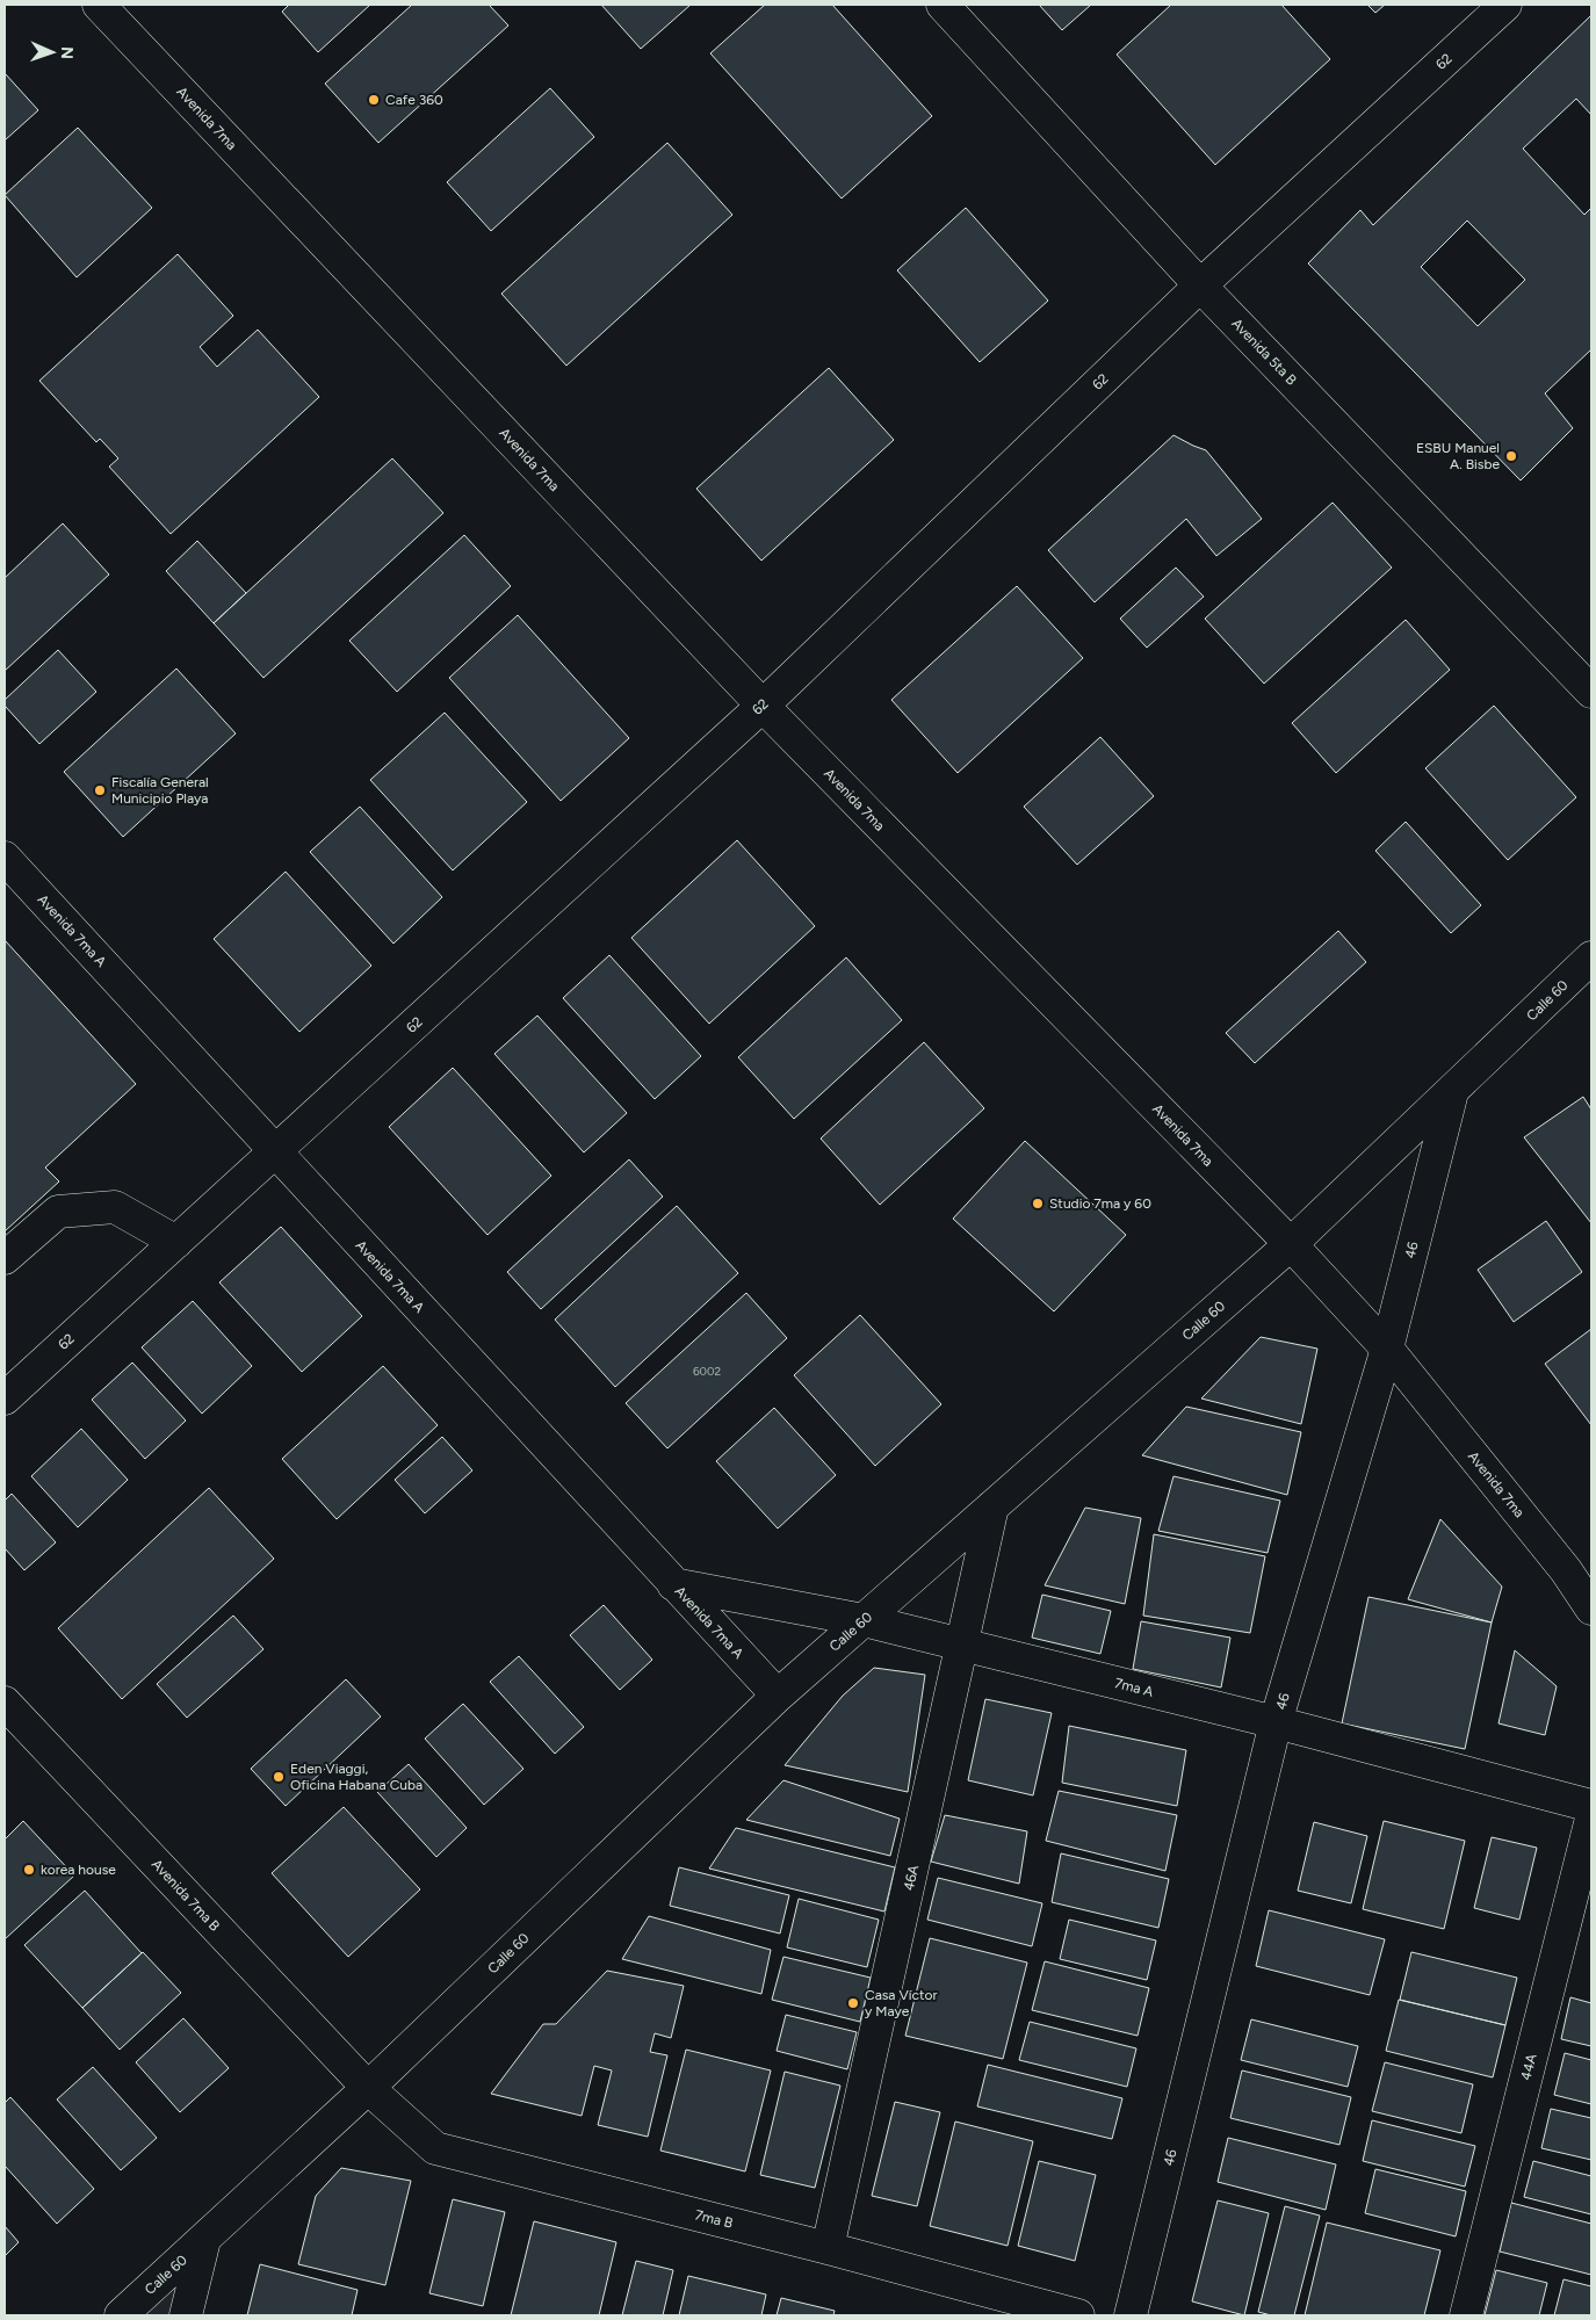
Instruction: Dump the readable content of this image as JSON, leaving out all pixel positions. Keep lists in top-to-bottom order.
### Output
{
  "streets": {
    "street": [
      "62",
      "Avenida 7ma",
      "Avenida 5ta B",
      "Avenida 7ma A",
      "Calle 60",
      "46",
      "7ma A",
      "46A",
      "Avenida 7ma B",
      "44A",
      "7ma B"
    ]
  },
  "crossings": [
    ["62", "Avenida 7ma"],
    ["62", "Avenida 5ta B"],
    ["62", "Avenida 7ma A"],
    ["Avenida 7ma", "Calle 60"],
    ["Avenida 7ma", "46"],
    ["Avenida 7ma A", "Calle 60"],
    ["Avenida 7ma A", "7ma A"],
    ["Calle 60", "46"],
    ["Calle 60", "7ma A"],
    ["Calle 60", "46A"],
    ["Calle 60", "Avenida 7ma B"],
    ["Calle 60", "7ma B"],
    ["46", "7ma A"],
    ["7ma A", "46A"],
    ["46A", "7ma B"],
    ["Avenida 7ma B", "7ma B"]
  ],
  "places": [
    "Cafe 360",
    "ESBU Manuel A. Bisbe",
    "Fiscalía General Municipio Playa",
    "Studio 7ma y 60",
    "Eden Viaggi, Oficina Habana Cuba",
    "korea house",
    "Casa Víctor y Maye"
  ],
  "house_numbers": ["6002"],
  "north": "right"
}
